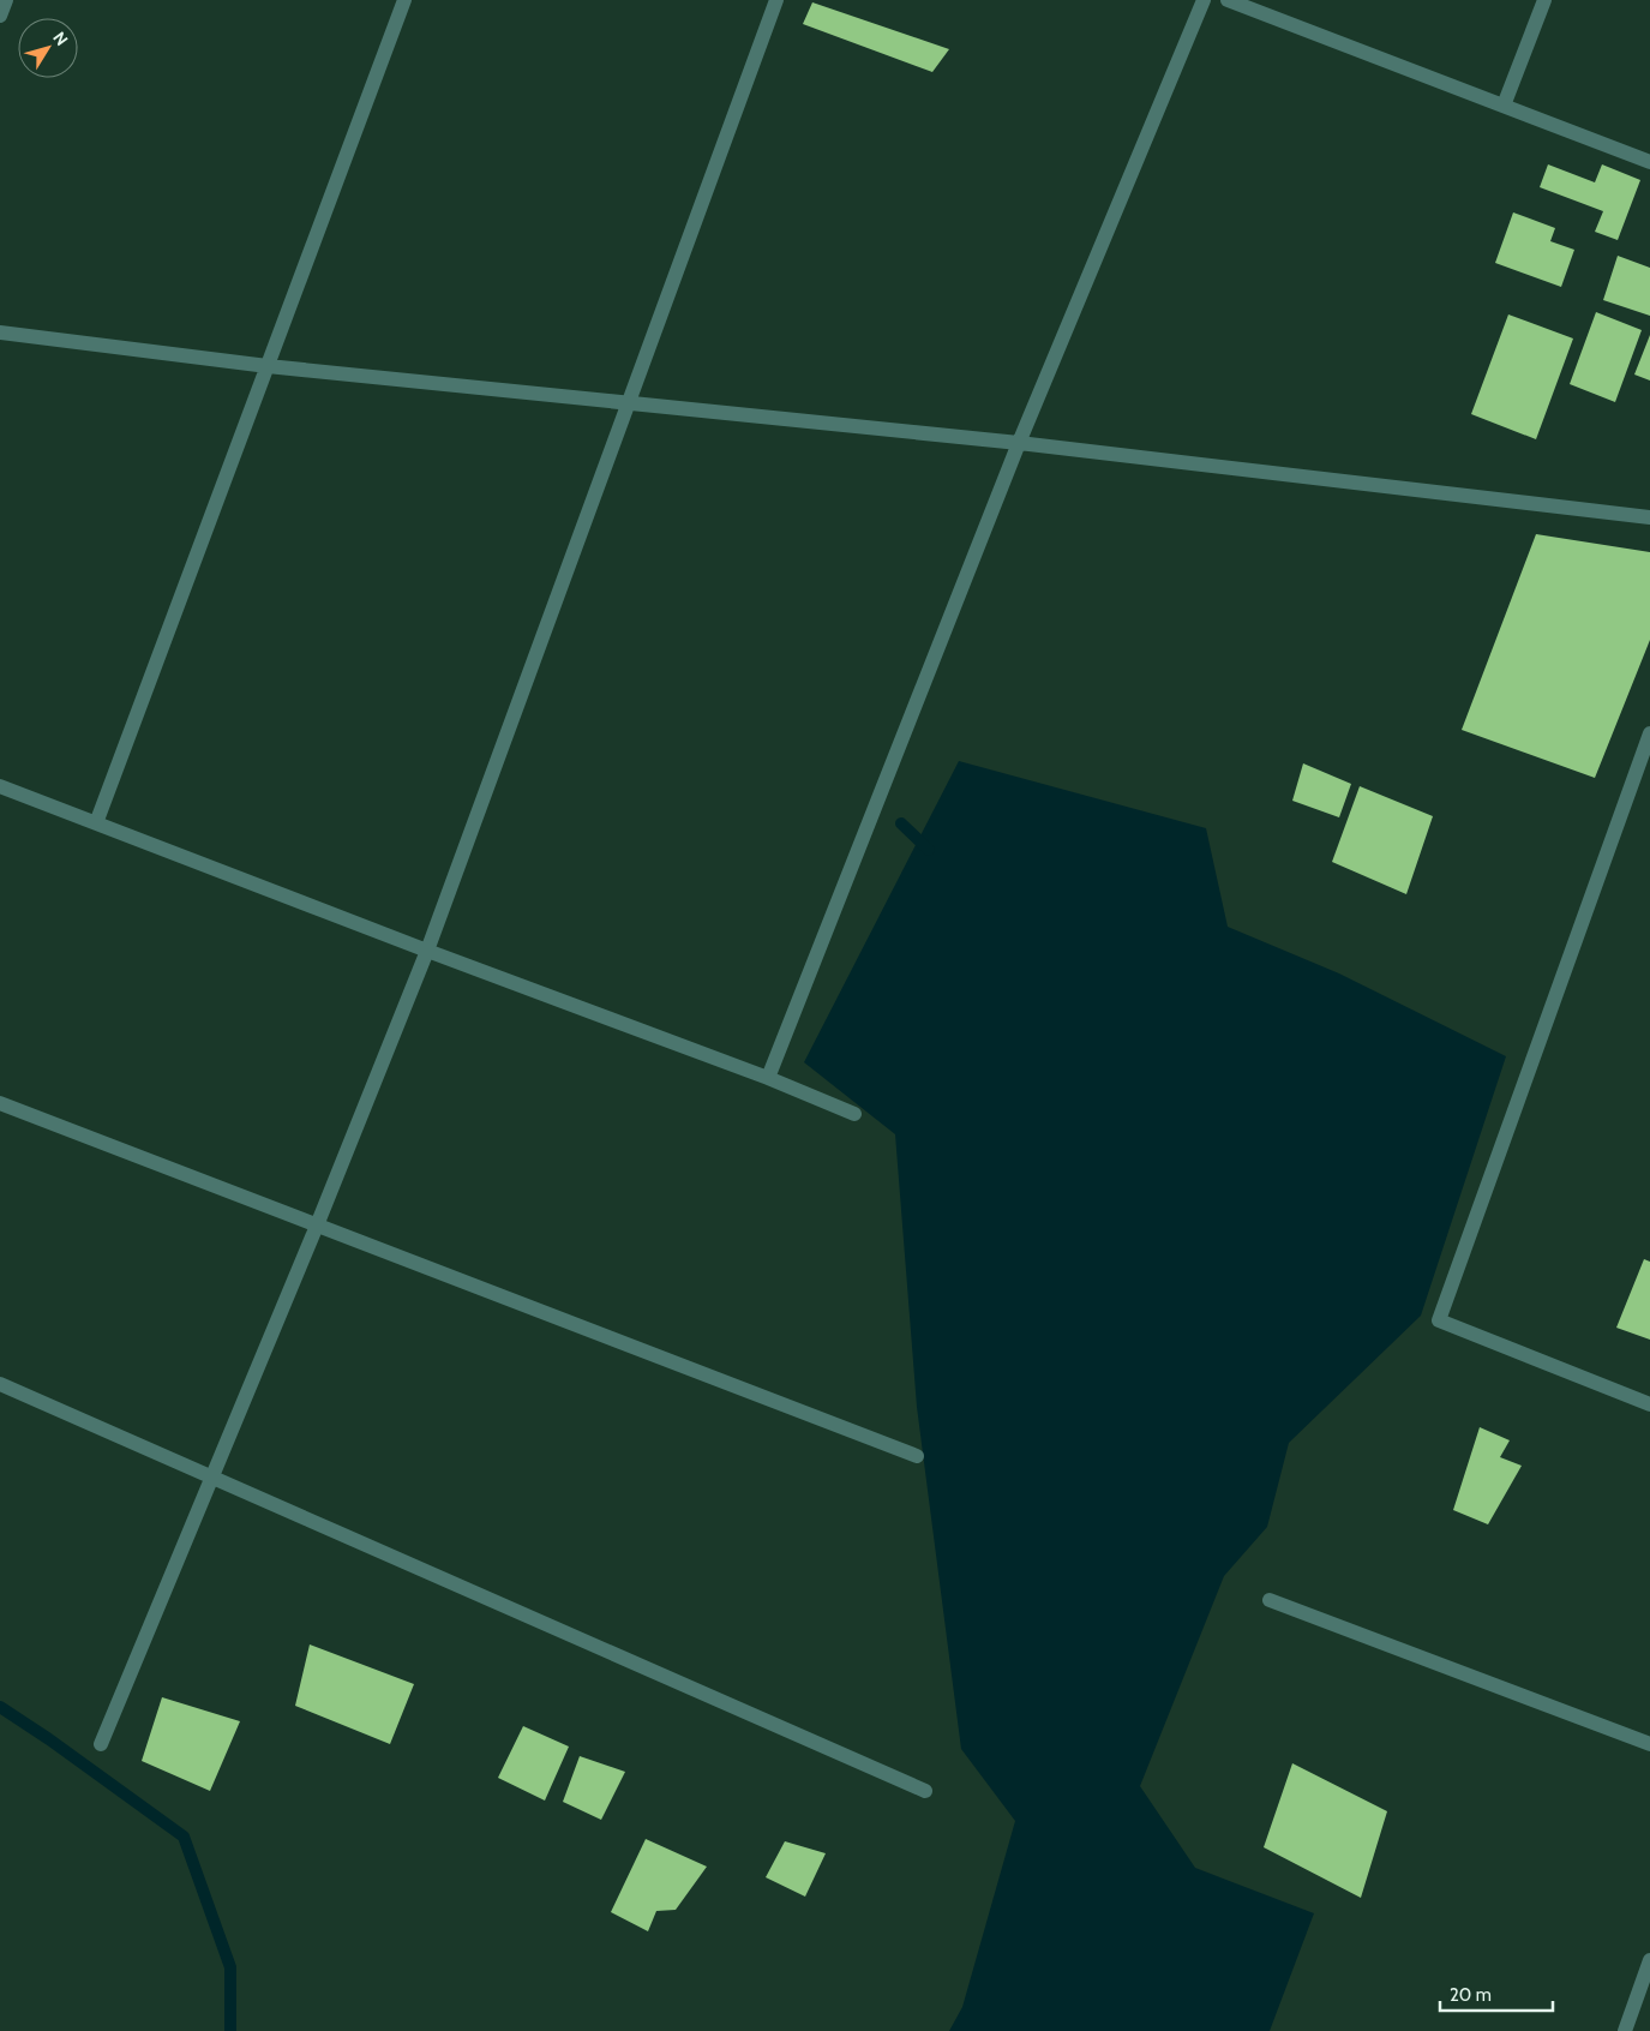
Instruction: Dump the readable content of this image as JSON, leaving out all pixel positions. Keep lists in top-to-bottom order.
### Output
{
  "scale_bar": "20 m",
  "north": "top right"
}
